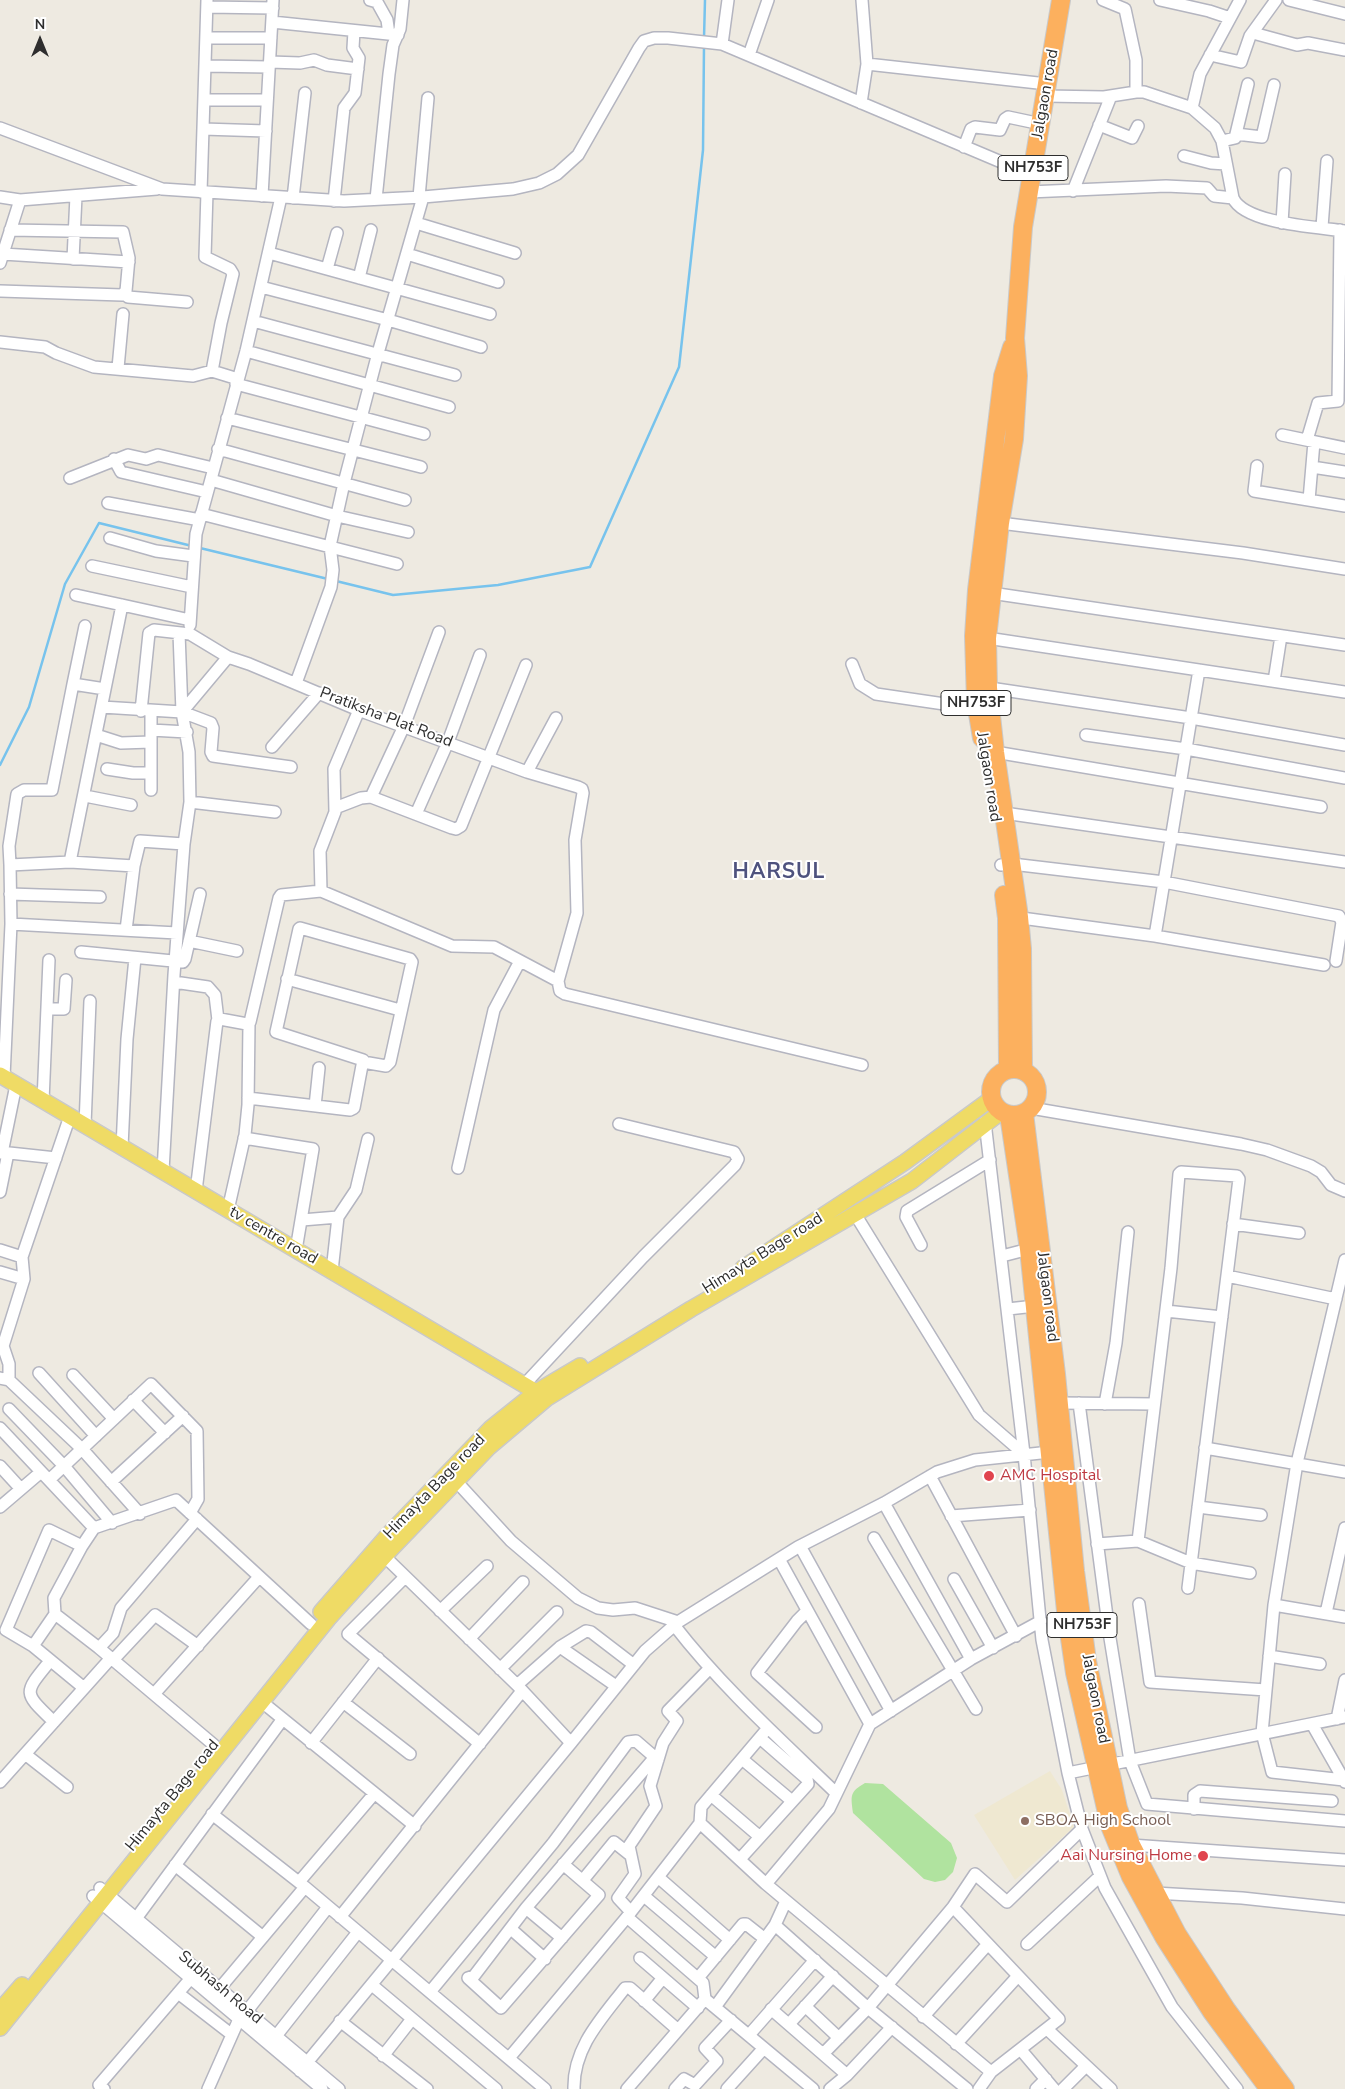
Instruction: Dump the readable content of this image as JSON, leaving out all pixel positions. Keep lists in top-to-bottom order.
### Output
{
  "streets": {
    "highway": ["Jalgaon road", "NH753F"],
    "main road": ["tv centre road", "Himayta Bage road"],
    "street": ["Pratiksha Plat Road", "Subhash Road"]
  },
  "crossings": [
    ["Jalgaon road", "Himayta Bage road"],
    ["tv centre road", "Himayta Bage road"],
    ["Himayta Bage road", "Subhash Road"]
  ],
  "districts": ["HARSUL"],
  "places": ["AMC Hospital", "SBOA High School", "Aai Nursing Home"],
  "north": "top"
}
